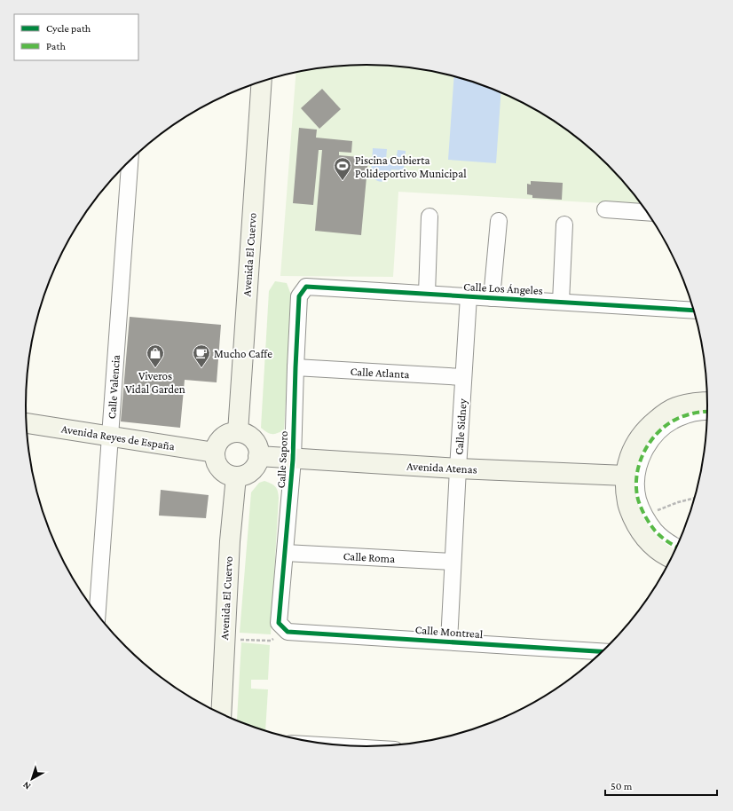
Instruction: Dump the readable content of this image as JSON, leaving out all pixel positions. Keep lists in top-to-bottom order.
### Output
{
  "streets": {
    "street": [
      "Avenida El Cuervo",
      "Calle Los Ángeles",
      "Calle Atlanta",
      "Calle Valencia",
      "Calle Sidney",
      "Avenida Reyes de España",
      "Calle Saporo",
      "Avenida Atenas",
      "Calle Roma",
      "Calle Montreal"
    ]
  },
  "crossings": [
    ["Avenida El Cuervo", "Avenida Reyes de España"],
    ["Avenida El Cuervo", "Avenida Atenas"],
    ["Calle Los Ángeles", "Calle Sidney"],
    ["Calle Los Ángeles", "Calle Saporo"],
    ["Calle Atlanta", "Calle Sidney"],
    ["Calle Atlanta", "Calle Saporo"],
    ["Calle Valencia", "Avenida Reyes de España"],
    ["Calle Sidney", "Avenida Atenas"],
    ["Calle Sidney", "Calle Roma"],
    ["Calle Sidney", "Calle Montreal"],
    ["Avenida Reyes de España", "Avenida Atenas"],
    ["Calle Saporo", "Avenida Atenas"],
    ["Calle Saporo", "Calle Roma"],
    ["Calle Saporo", "Calle Montreal"]
  ],
  "places": {
    "sports": ["Piscina Cubierta Polideportivo Municipal"],
    "shop": ["Viveros Vidal Garden"],
    "cafe": ["Mucho Caffe"]
  },
  "legend": ["Cycle path", "Path"],
  "scale_bar": "50 m",
  "north": "bottom left"
}
